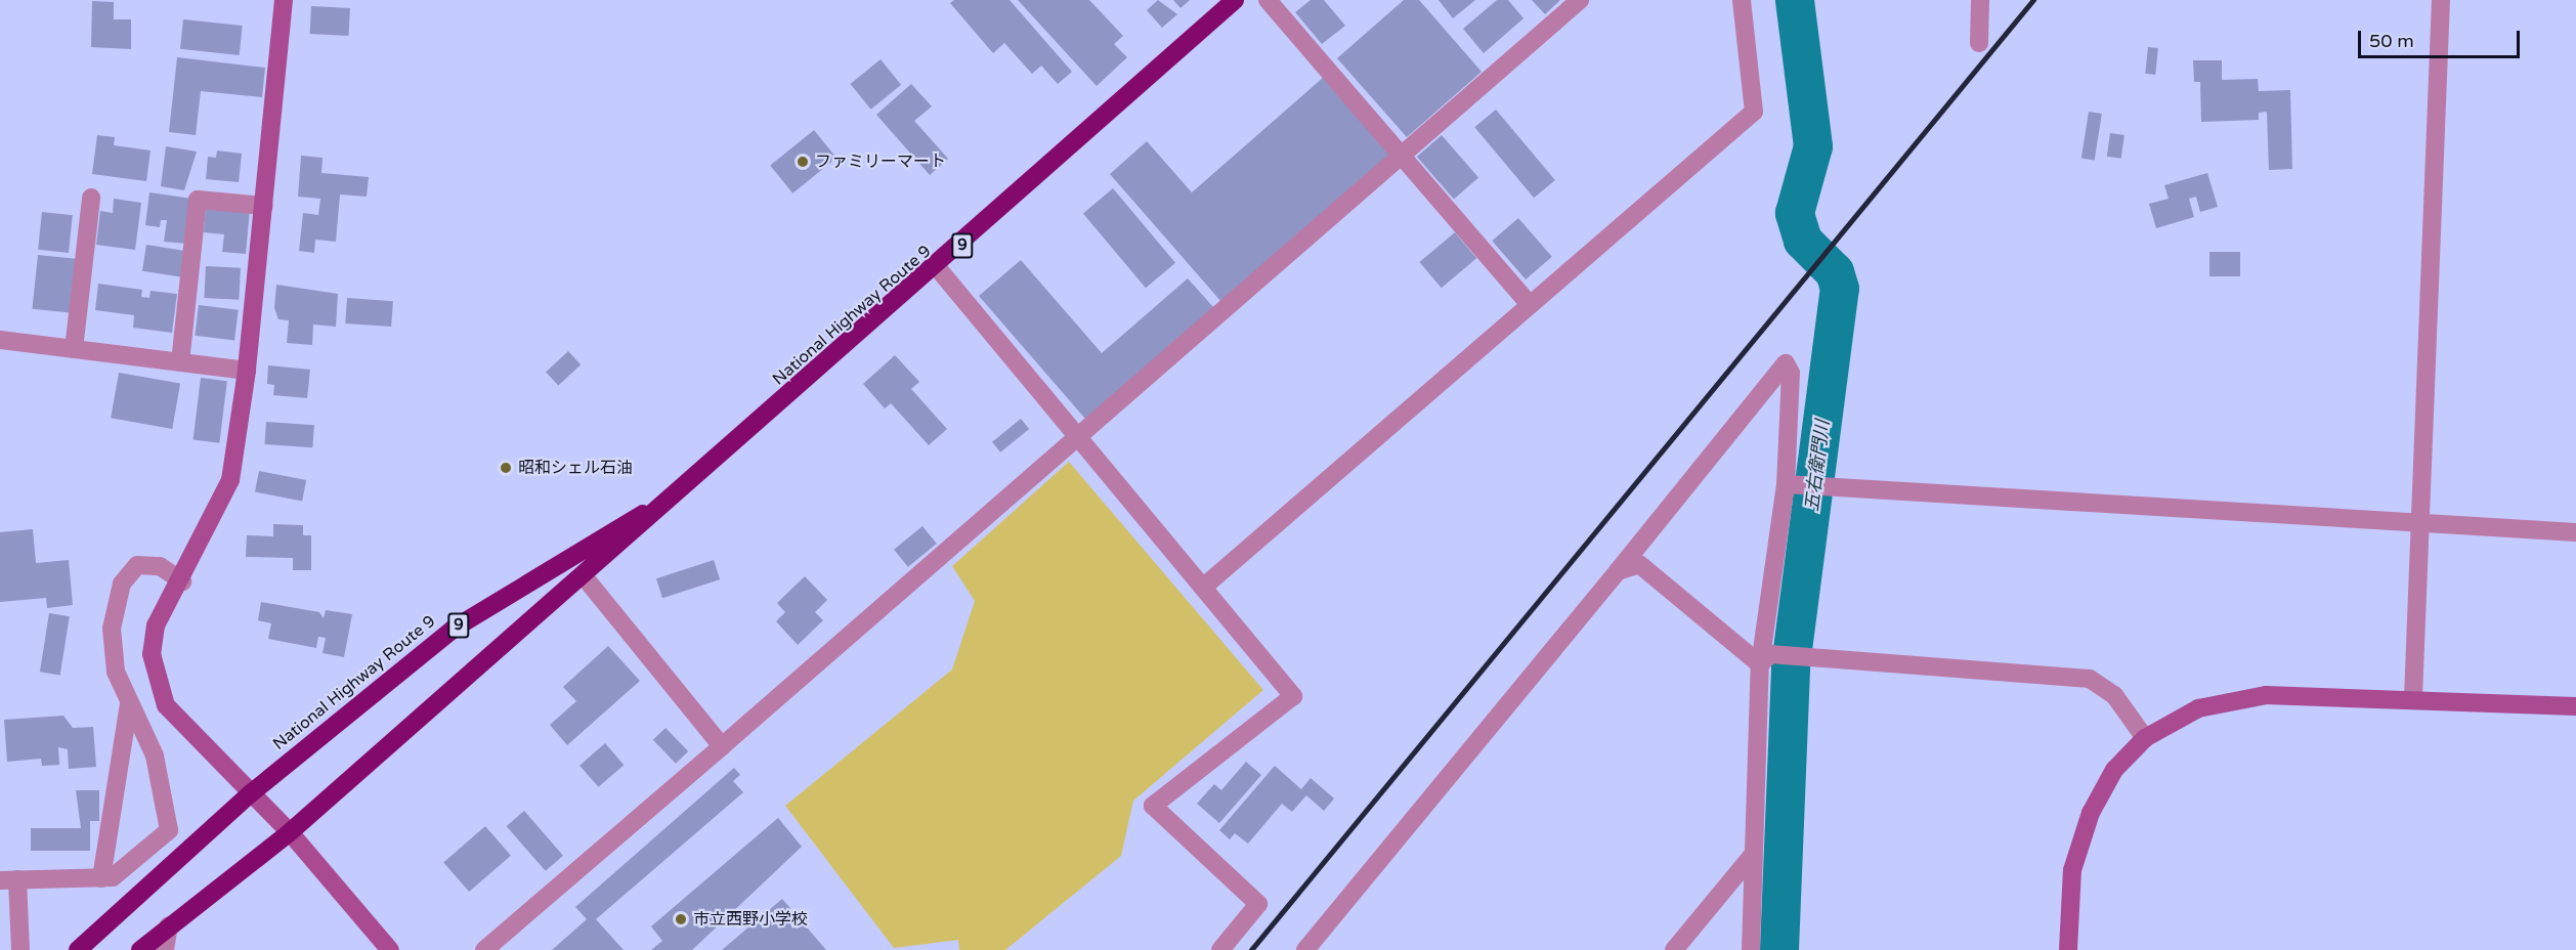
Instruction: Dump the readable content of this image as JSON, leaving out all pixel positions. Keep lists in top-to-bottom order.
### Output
{
  "streets": {
    "highway": ["9", "National Highway Route 9"]
  },
  "water": ["五右衛門川"],
  "places": ["ファミリーマート", "昭和シェル石油", "市立西野小学校"],
  "scale_bar": "50 m"
}
